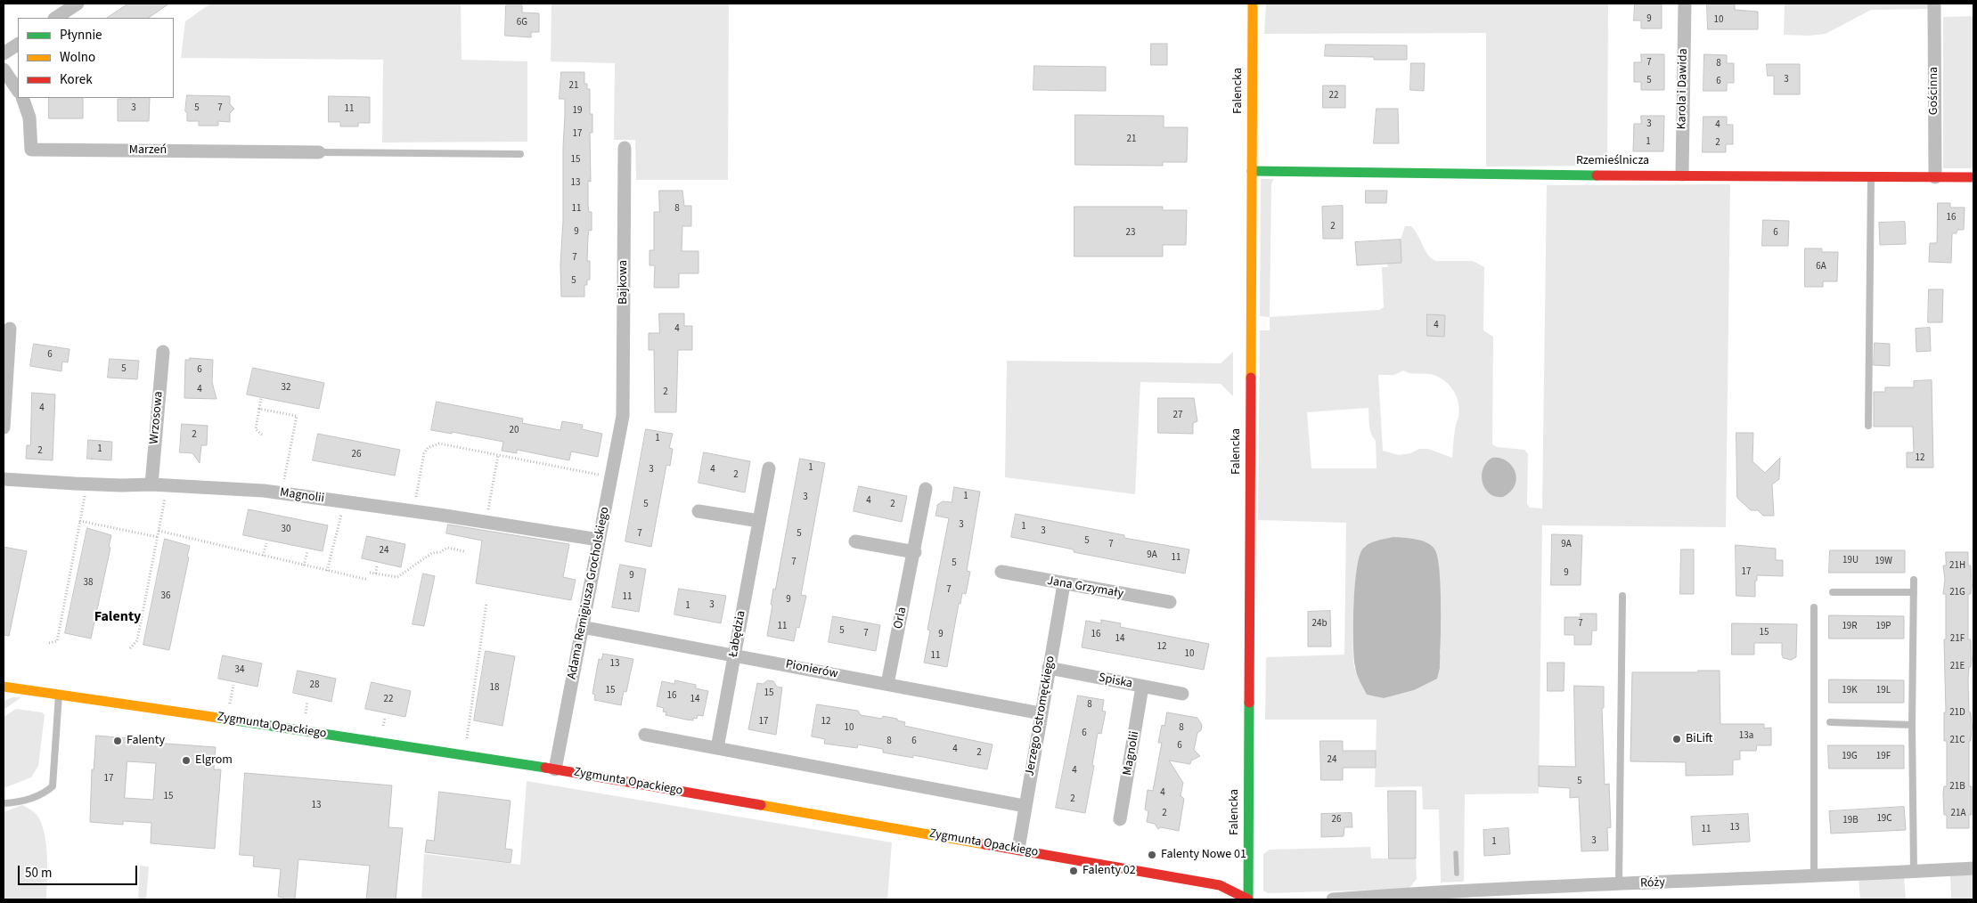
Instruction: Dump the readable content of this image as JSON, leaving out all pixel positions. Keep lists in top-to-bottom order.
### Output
{
  "streets": {
    "street": [
      "Karola i Dawida",
      "Falencka",
      "Gościnna",
      "Marzeń",
      "Rzemieślnicza",
      "Bajkowa",
      "Wrzosowa",
      "Magnolii",
      "Jana Grzymały",
      "Adama Remigiusza Grocholskiego",
      "Orla",
      "Łabędzia",
      "Pionierów",
      "Spiska",
      "Jerzego Ostromęckiego",
      "Zygmunta Opackiego",
      "Róży"
    ]
  },
  "crossings": [
    ["Karola i Dawida", "Rzemieślnicza"],
    ["Falencka", "Rzemieślnicza"],
    ["Falencka", "Zygmunta Opackiego"],
    ["Gościnna", "Rzemieślnicza"],
    ["Bajkowa", "Adama Remigiusza Grocholskiego"],
    ["Wrzosowa", "Magnolii"],
    ["Magnolii", "Adama Remigiusza Grocholskiego"],
    ["Magnolii", "Spiska"],
    ["Jana Grzymały", "Jerzego Ostromęckiego"],
    ["Adama Remigiusza Grocholskiego", "Pionierów"],
    ["Adama Remigiusza Grocholskiego", "Zygmunta Opackiego"],
    ["Orla", "Pionierów"],
    ["Łabędzia", "Pionierów"],
    ["Pionierów", "Jerzego Ostromęckiego"],
    ["Spiska", "Jerzego Ostromęckiego"],
    ["Jerzego Ostromęckiego", "Zygmunta Opackiego"]
  ],
  "districts": ["Falenty"],
  "places": [
    "BiLift",
    "Falenty",
    "Elgrom",
    "Falenty Nowe 01",
    "Falenty 02"
  ],
  "house_numbers": [
    "9",
    "10",
    "6G",
    "7",
    "8",
    "3",
    "5",
    "6",
    "21",
    "22",
    "3",
    "5",
    "7",
    "11",
    "19",
    "3",
    "4",
    "17",
    "21",
    "1",
    "2",
    "15",
    "13",
    "11",
    "8",
    "16",
    "2",
    "9",
    "23",
    "6",
    "7",
    "6A",
    "5",
    "4",
    "4",
    "6",
    "5",
    "6",
    "32",
    "4",
    "2",
    "4",
    "27",
    "20",
    "2",
    "1",
    "1",
    "2",
    "26",
    "12",
    "1",
    "3",
    "4",
    "2",
    "1",
    "3",
    "4",
    "5",
    "2",
    "3",
    "1",
    "30",
    "3",
    "7",
    "5",
    "5",
    "7",
    "9A",
    "24",
    "9A",
    "11",
    "19U",
    "19W",
    "7",
    "5",
    "21H",
    "17",
    "9",
    "9",
    "38",
    "7",
    "21G",
    "36",
    "11",
    "9",
    "3",
    "1",
    "24b",
    "7",
    "11",
    "19R",
    "19P",
    "5",
    "15",
    "7",
    "9",
    "16",
    "14",
    "21F",
    "12",
    "10",
    "11",
    "13",
    "21E",
    "34",
    "28",
    "18",
    "15",
    "19K",
    "19L",
    "15",
    "16",
    "22",
    "14",
    "8",
    "21D",
    "17",
    "12",
    "10",
    "8",
    "6",
    "13a",
    "21C",
    "8",
    "6",
    "6",
    "4",
    "2",
    "19G",
    "19F",
    "24",
    "4",
    "17",
    "5",
    "21B",
    "4",
    "15",
    "2",
    "13",
    "2",
    "21A",
    "19C",
    "26",
    "19B",
    "13",
    "11",
    "3",
    "1"
  ],
  "legend": ["Płynnie", "Wolno", "Korek"],
  "scale_bar": "50 m"
}
